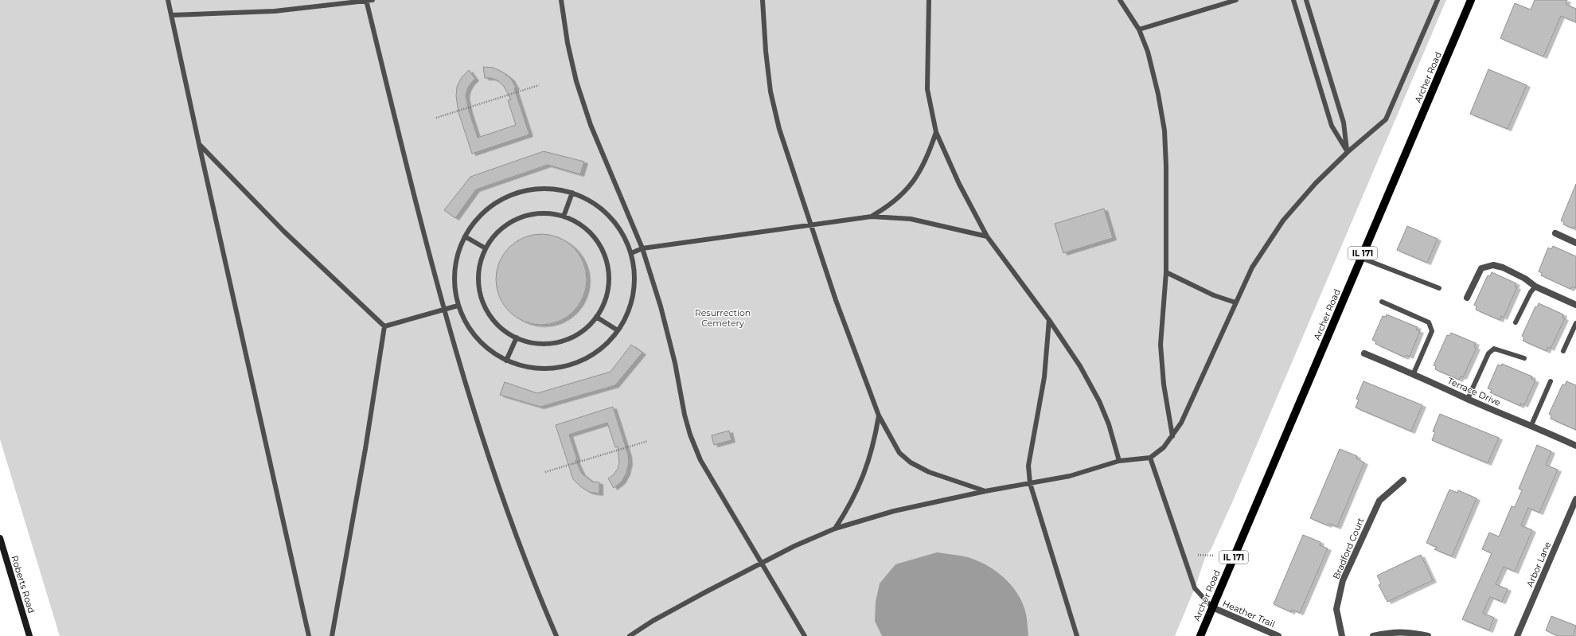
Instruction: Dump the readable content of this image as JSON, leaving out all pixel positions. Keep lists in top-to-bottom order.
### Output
{
  "streets": {
    "main road": ["Archer Road", "IL 171"],
    "street": [
      "Terrace Drive",
      "Bradford Court",
      "Arbor Lane",
      "Roberts Road",
      "Heather Trail"
    ]
  },
  "crossings": [
    ["Archer Road", "Heather Trail"]
  ],
  "parks": ["Resurrection Cemetery"]
}
